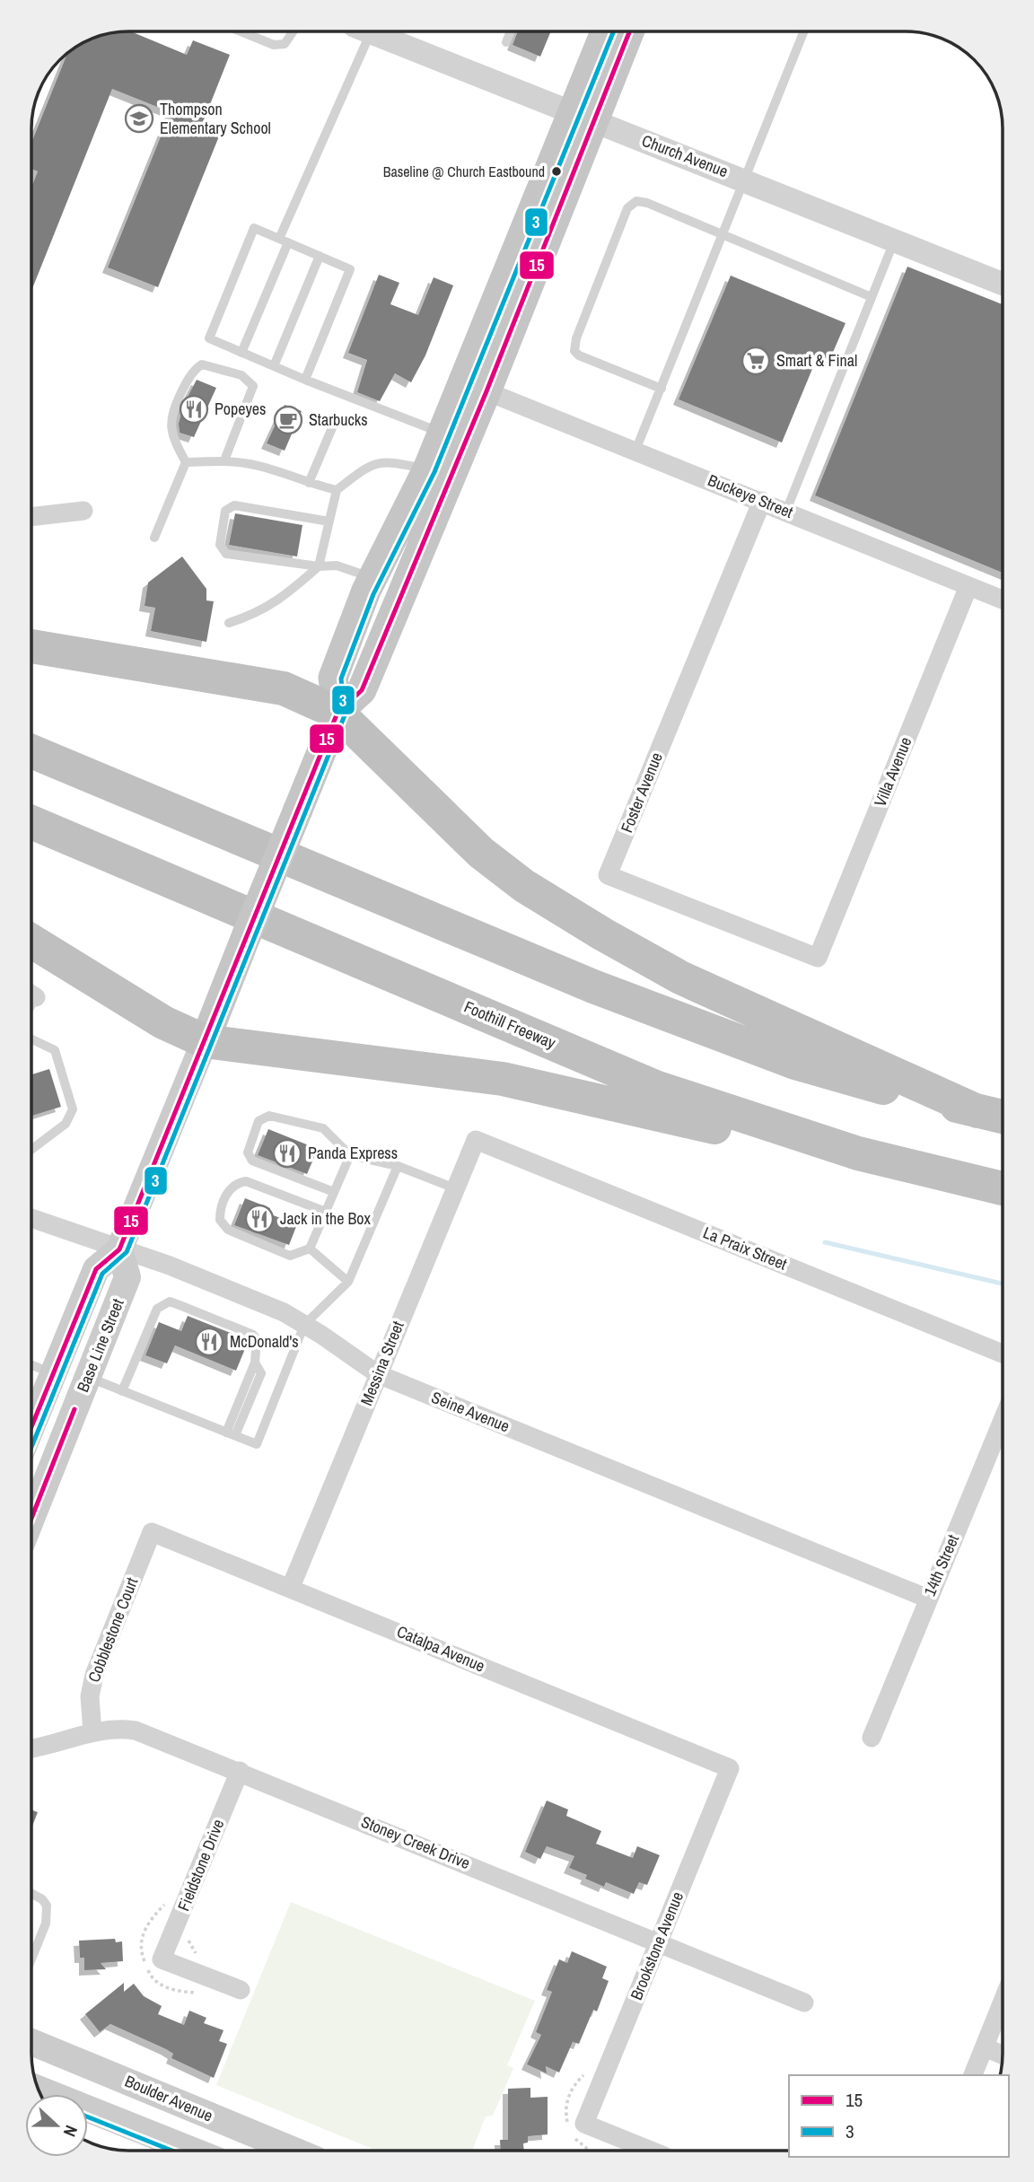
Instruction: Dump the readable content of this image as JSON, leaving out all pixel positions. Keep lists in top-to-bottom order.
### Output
{
  "streets": {
    "highway": ["Foothill Freeway"],
    "main road": ["Base Line Street", "Boulder Avenue"],
    "street": [
      "Church Avenue",
      "Buckeye Street",
      "Villa Avenue",
      "Foster Avenue",
      "La Praix Street",
      "Messina Street",
      "Seine Avenue",
      "14th Street",
      "Cobblestone Court",
      "Catalpa Avenue",
      "Stoney Creek Drive",
      "Fieldstone Drive",
      "Brookstone Avenue"
    ]
  },
  "crossings": [
    ["Church Avenue", "Base Line Street"],
    ["Buckeye Street", "Villa Avenue"],
    ["Buckeye Street", "Foster Avenue"],
    ["Buckeye Street", "Base Line Street"],
    ["Villa Avenue", "Foster Avenue"],
    ["La Praix Street", "Messina Street"],
    ["Base Line Street", "Seine Avenue"],
    ["Messina Street", "Seine Avenue"],
    ["Messina Street", "Catalpa Avenue"],
    ["Seine Avenue", "14th Street"],
    ["Cobblestone Court", "Catalpa Avenue"],
    ["Cobblestone Court", "Stoney Creek Drive"],
    ["Catalpa Avenue", "Brookstone Avenue"],
    ["Stoney Creek Drive", "Fieldstone Drive"],
    ["Stoney Creek Drive", "Brookstone Avenue"]
  ],
  "places": {
    "school or university": ["Thompson Elementary School"],
    "other": ["Baseline @ Church Eastbound"],
    "supermarket": ["Smart & Final"],
    "restaurant": [
      "Popeyes",
      "Panda Express",
      "Jack in the Box",
      "McDonald's"
    ],
    "cafe": ["Starbucks"]
  },
  "lines": ["transit line 15", "transit line 3"],
  "legend": ["15", "3"],
  "north": "right"
}
